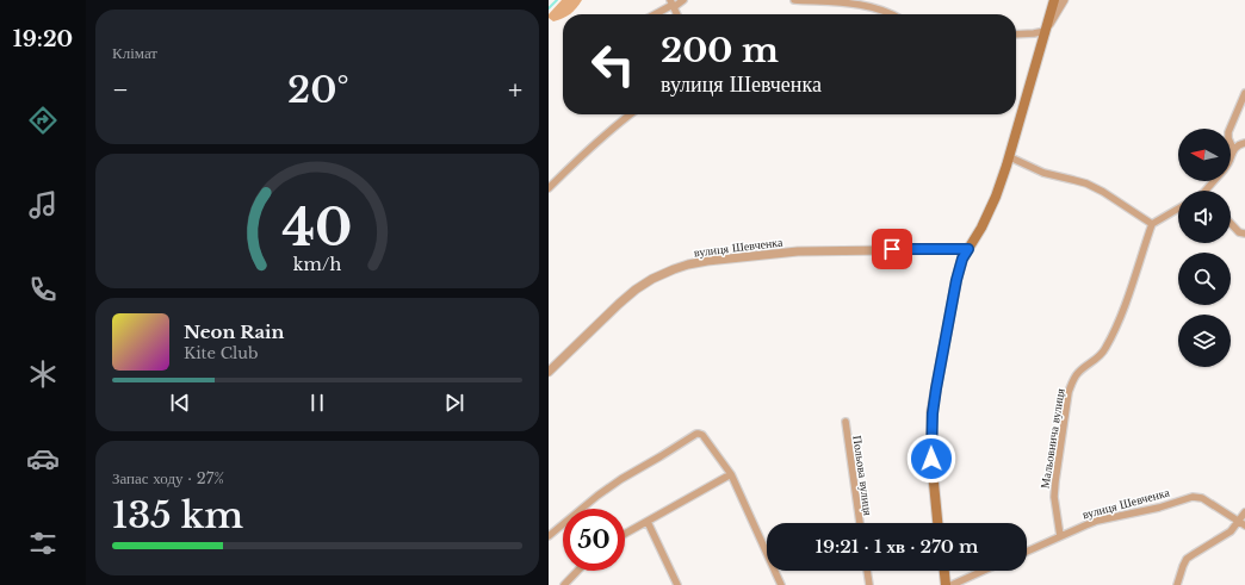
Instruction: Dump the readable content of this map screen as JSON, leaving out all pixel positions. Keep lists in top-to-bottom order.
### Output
{
  "streets": {
    "street": ["вулиця Шевченка", "Мальовнича вулиця", "Польова вулиця"]
  },
  "crossings": [
    ["вулиця Шевченка", "Мальовнича вулиця"]
  ],
  "north": "left",
  "page": {
    "tabs": "19:20",
    "tile": [
      "Клімат",
      ["Запас ходу · 27%", "135 km"]
    ],
    "turn": ["200 m", "вулиця Шевченка"],
    "heat": ["−", "20°", "+"],
    "song": ["Neon Rain", "Kite Club"],
    "limit": "50",
    "trip": "19:21 · 1 хв · 270 m",
    "gauge": ["40", "km/h"]
  }
}
